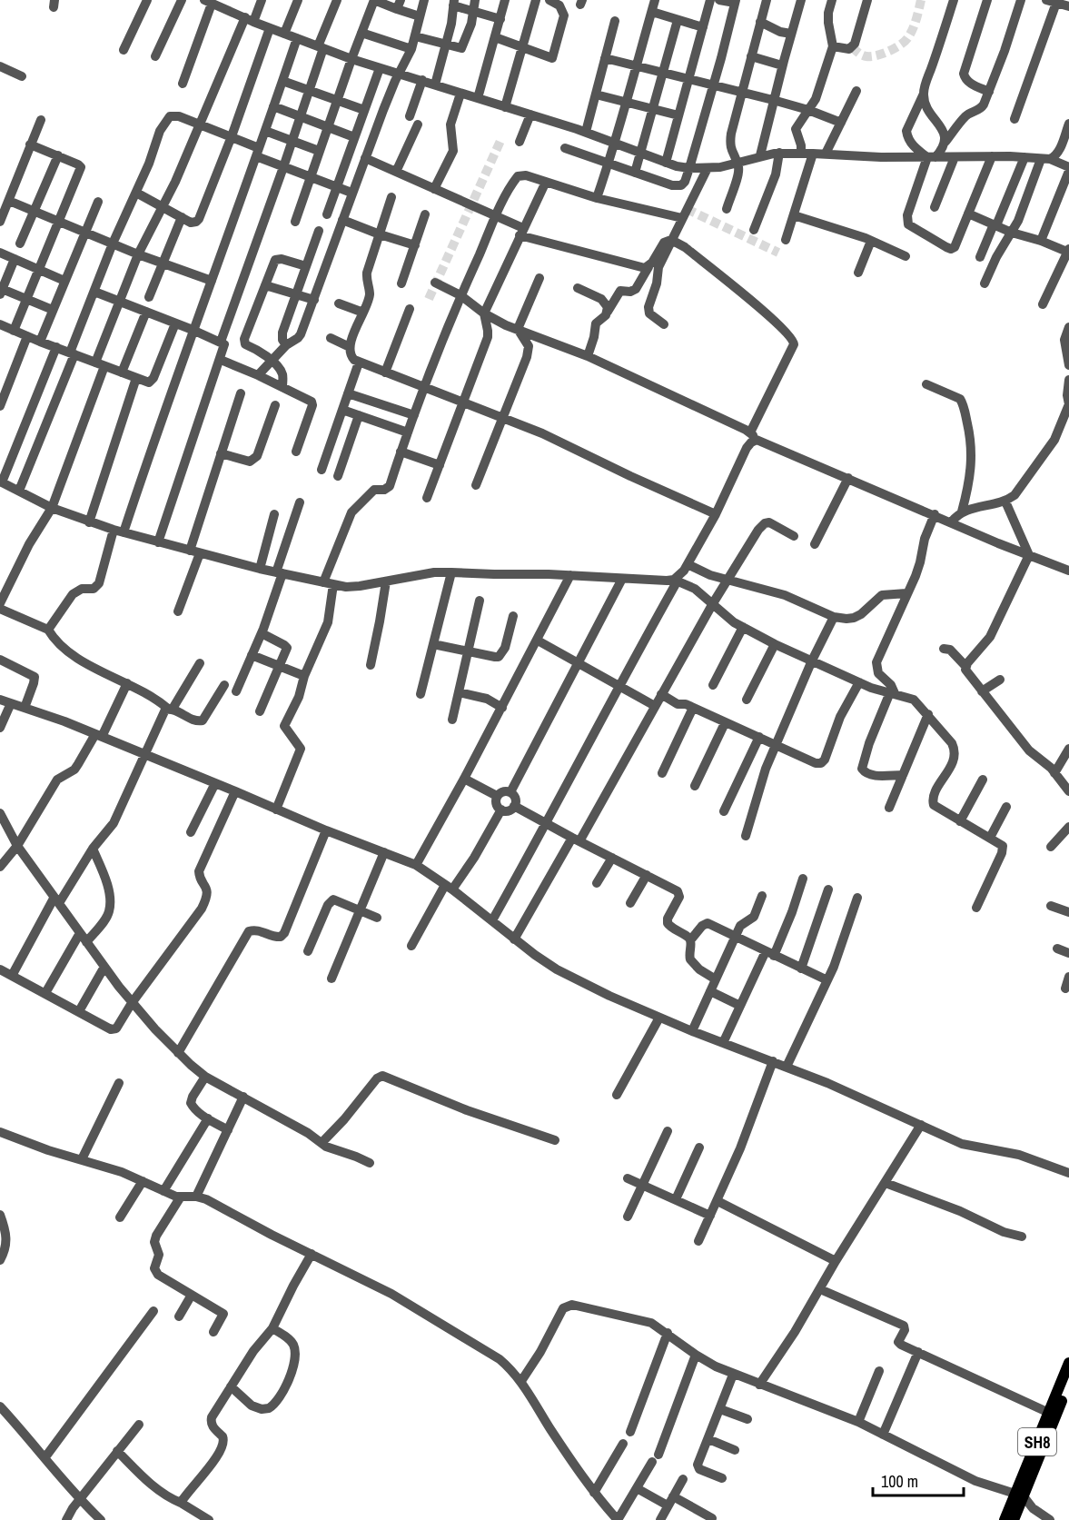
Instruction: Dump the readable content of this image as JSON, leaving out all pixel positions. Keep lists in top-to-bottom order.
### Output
{
  "streets": {
    "main road": ["SH8"]
  },
  "scale_bar": "100 m"
}
